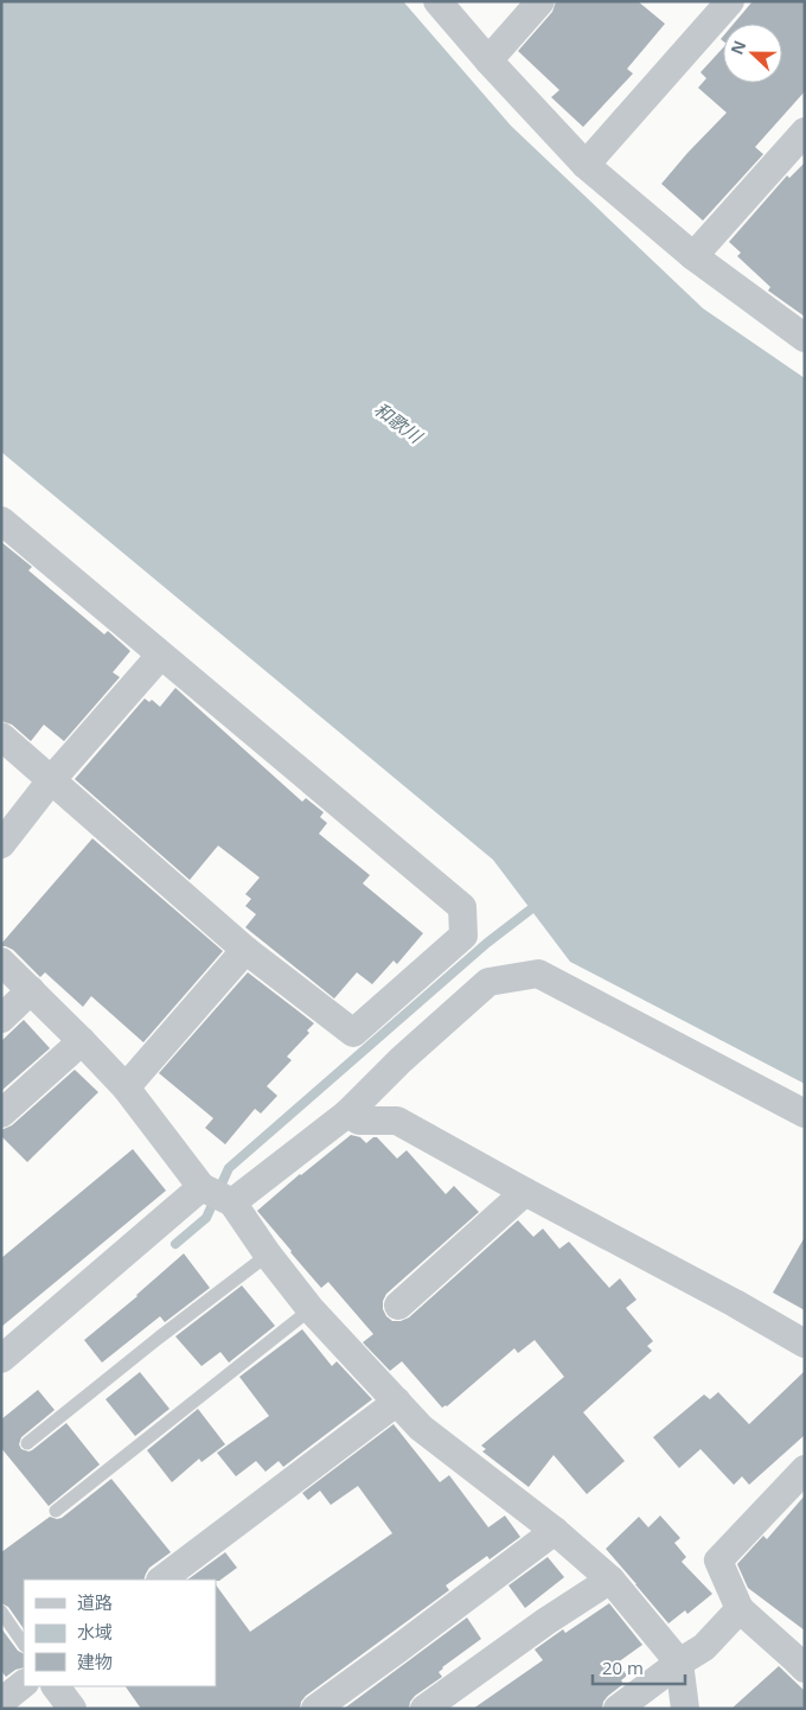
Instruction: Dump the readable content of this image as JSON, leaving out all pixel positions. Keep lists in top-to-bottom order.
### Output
{
  "water": ["和歌川"],
  "legend": ["道路", "水域", "建物"],
  "scale_bar": "20 m",
  "north": "left"
}
